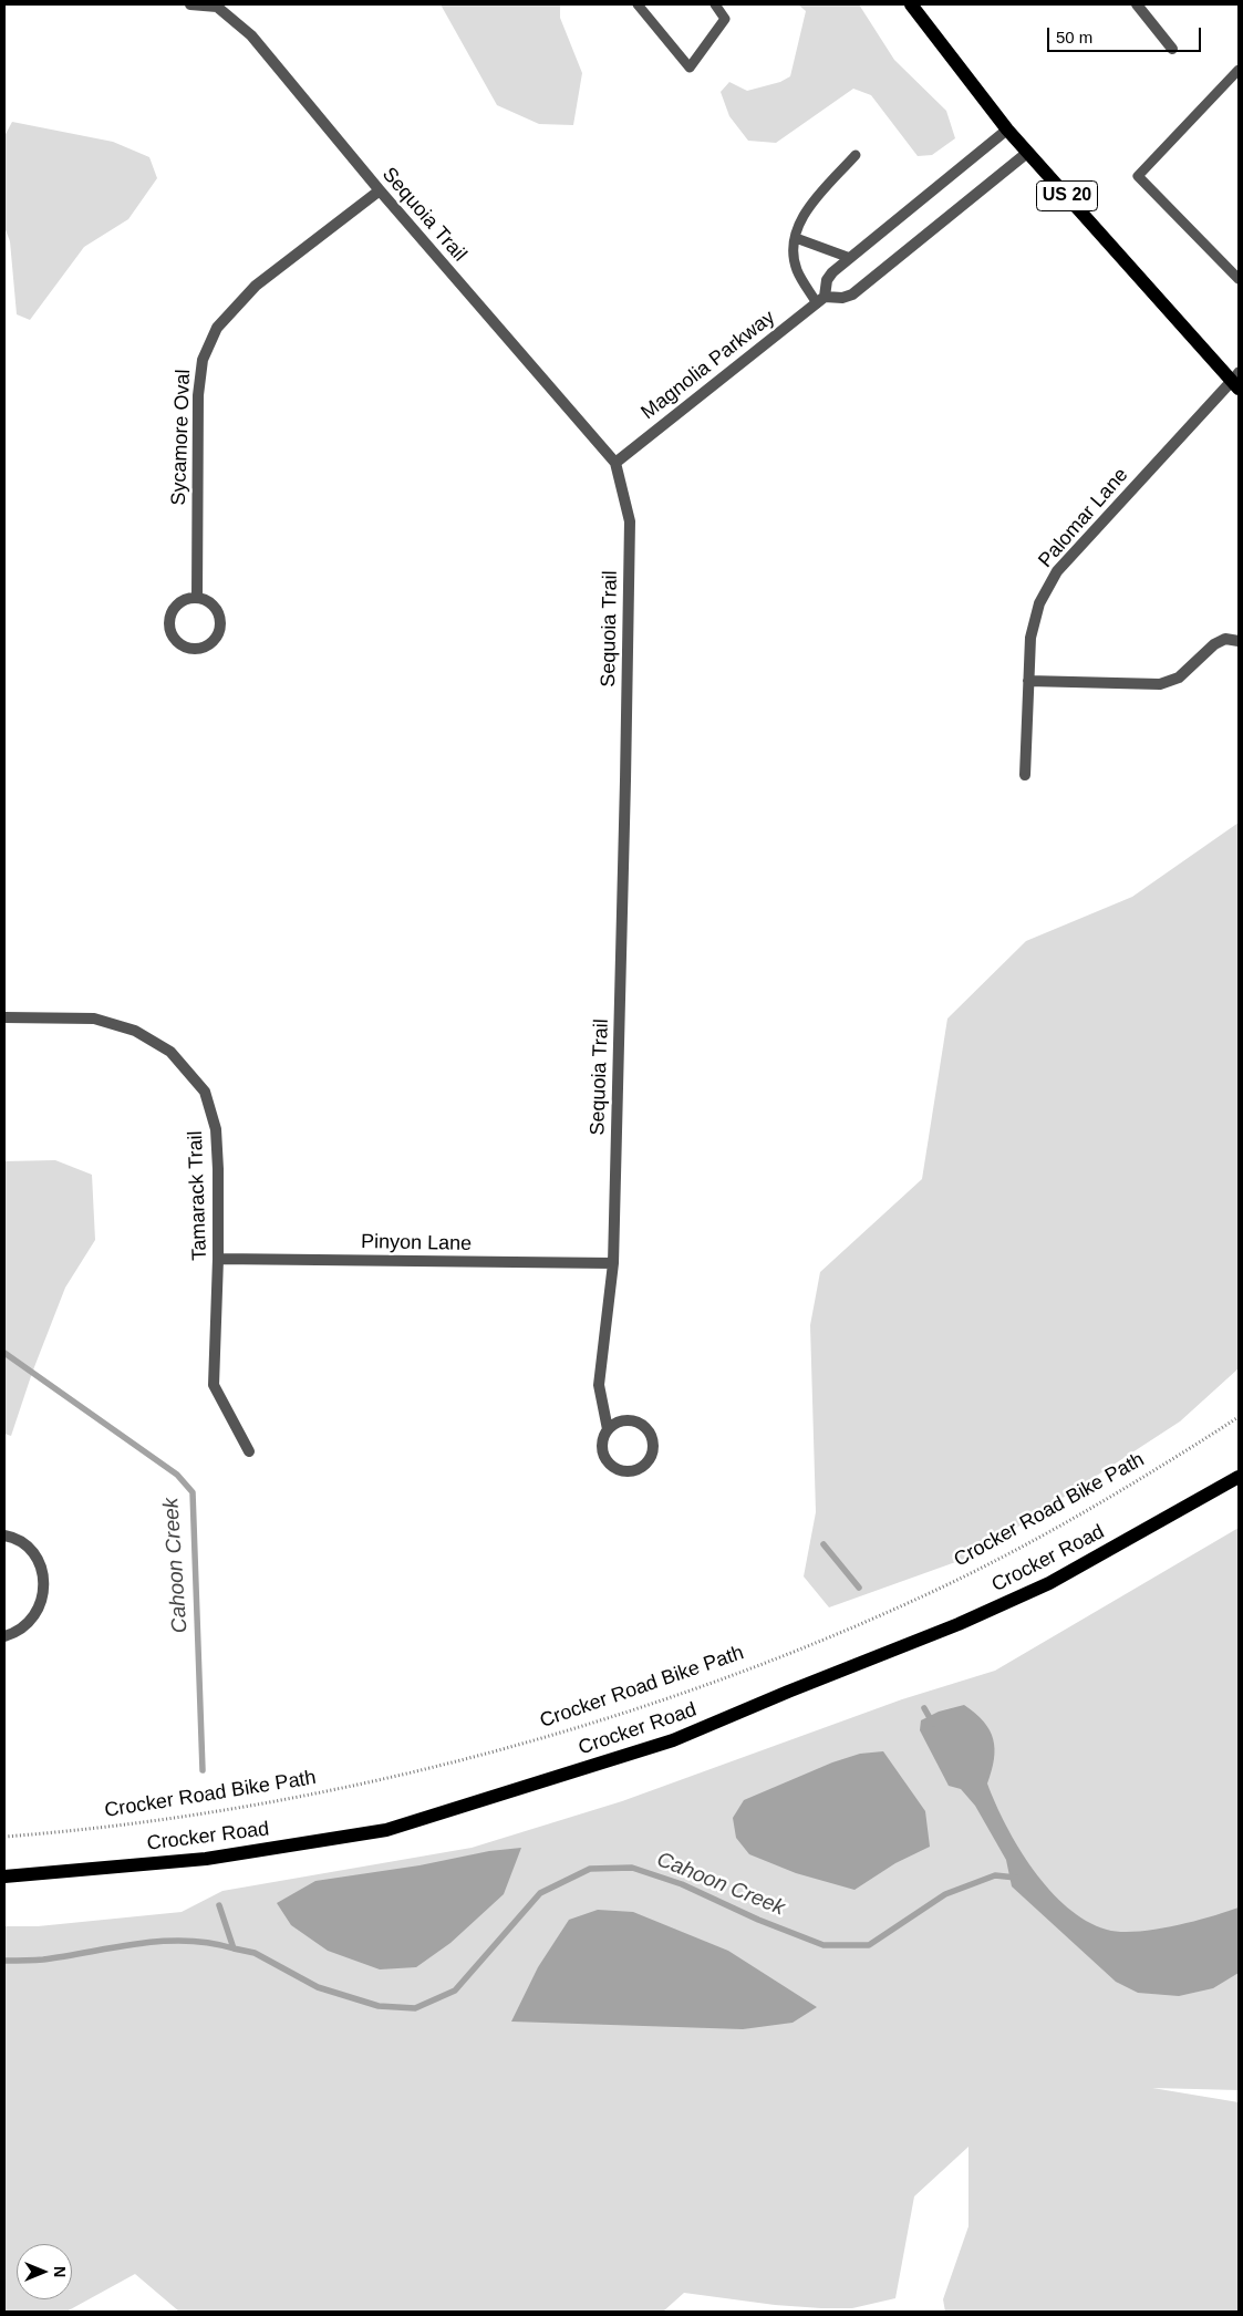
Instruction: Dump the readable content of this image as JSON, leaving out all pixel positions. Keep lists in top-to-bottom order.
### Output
{
  "streets": {
    "main road": ["US 20", "Crocker Road"],
    "street": [
      "Sequoia Trail",
      "Magnolia Parkway",
      "Sycamore Oval",
      "Palomar Lane",
      "Tamarack Trail",
      "Pinyon Lane"
    ],
    "path": ["Crocker Road Bike Path"]
  },
  "crossings": [
    ["US 20", "Magnolia Parkway"],
    ["US 20", "Palomar Lane"],
    ["Sequoia Trail", "Magnolia Parkway"],
    ["Sequoia Trail", "Sycamore Oval"],
    ["Sequoia Trail", "Pinyon Lane"],
    ["Tamarack Trail", "Pinyon Lane"]
  ],
  "water": ["Cahoon Creek"],
  "scale_bar": "50 m",
  "north": "right"
}
